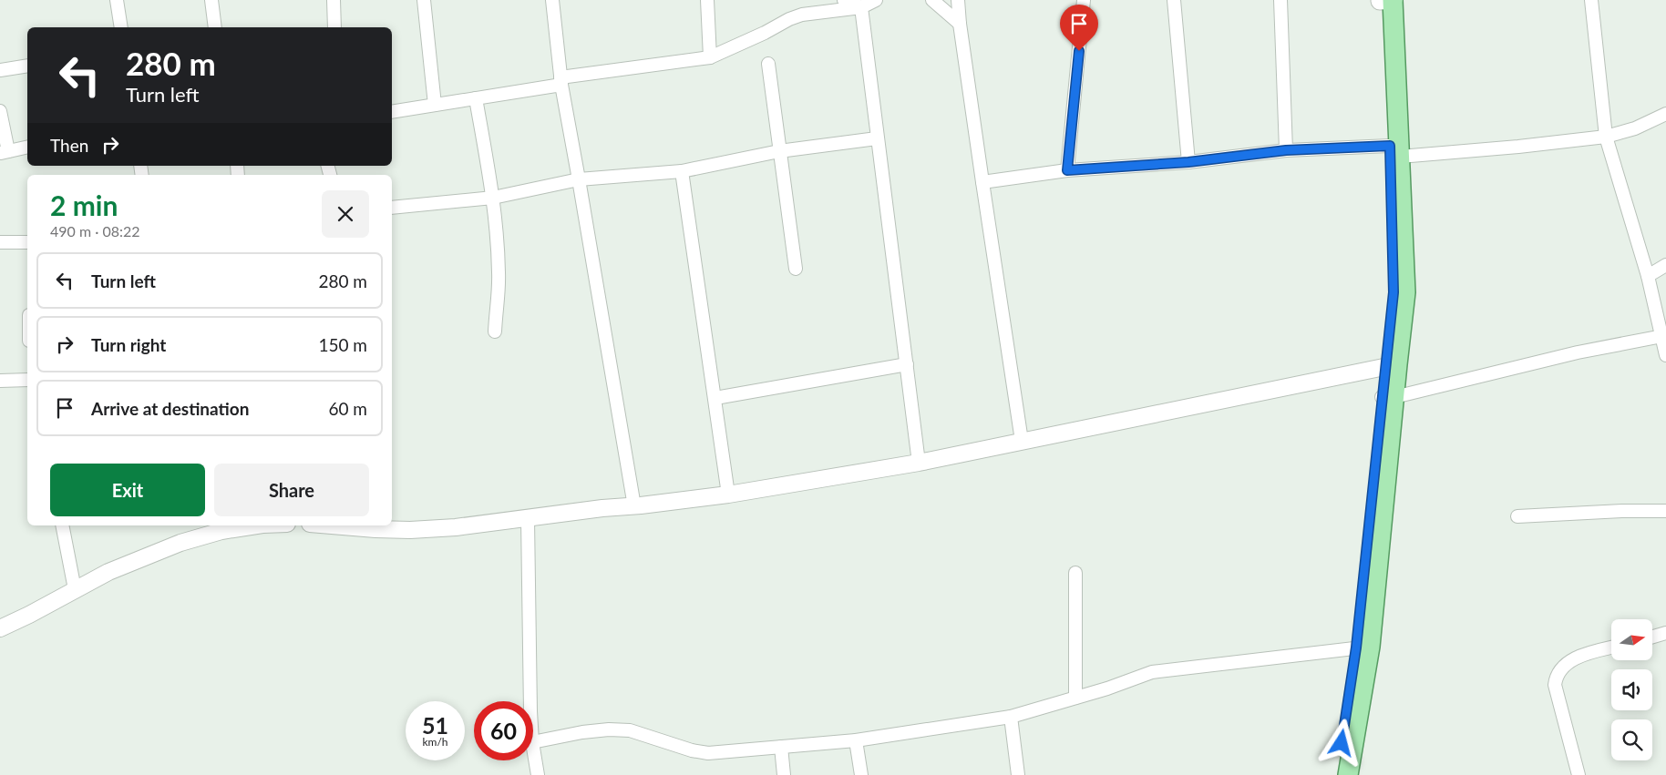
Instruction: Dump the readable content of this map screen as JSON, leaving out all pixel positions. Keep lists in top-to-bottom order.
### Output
{
  "north": "right",
  "page": {
    "turn": ["280 m", "Turn left"],
    "then": "Then",
    "heading": ["2 min", "490 m · 08:22"],
    "list": [
      {
        "name": "Turn left",
        "value": "280 m"
      },
      {
        "name": "Turn right",
        "value": "150 m"
      },
      {
        "name": "Arrive at destination",
        "value": "60 m"
      }
    ],
    "buttons": ["Exit", "Share"],
    "speed": "51 km/h",
    "limit": "60"
  }
}
